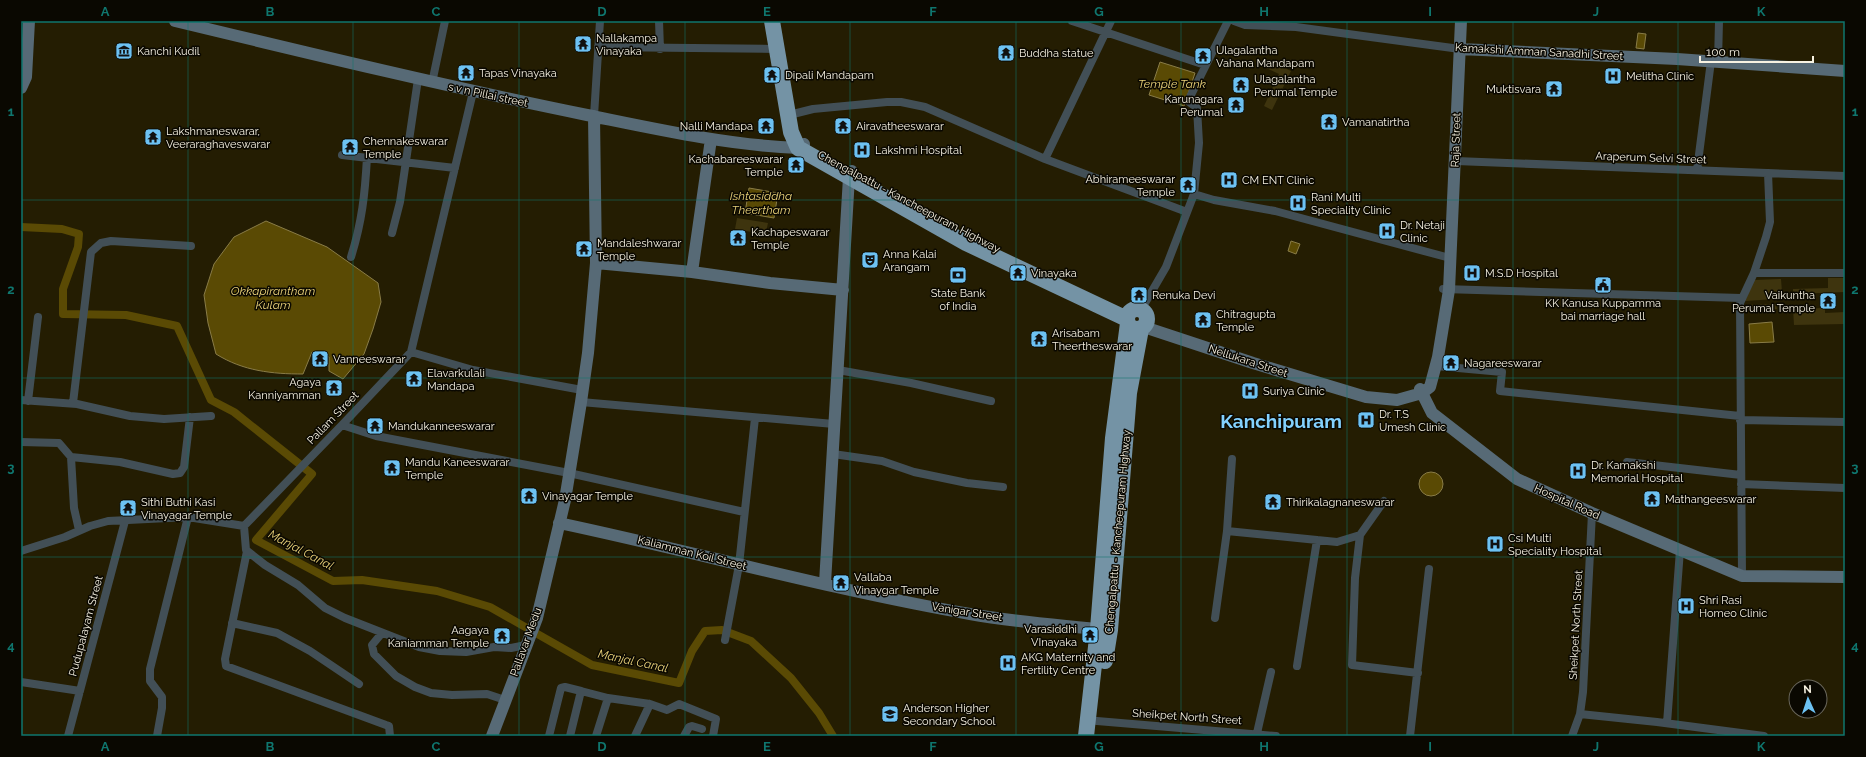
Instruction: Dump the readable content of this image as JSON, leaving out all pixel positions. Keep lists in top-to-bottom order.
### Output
{
  "streets": {
    "highway": ["Chengalpattu - Kancheepuram Highway"],
    "main road": [
      "Kamakshi Amman Sanadhi Street",
      "s v n Pillai street",
      "Raja Street",
      "Nellukara Street",
      "Hospital Road",
      "Kaliamman Koil Street",
      "Vanigar Street",
      "Pallavar Medu"
    ],
    "street": [
      "Araperum Selvi Street",
      "Pallam Street",
      "Sheikpet North Street",
      "Pudupalayam Street"
    ]
  },
  "crossings": [
    ["Kamakshi Amman Sanadhi Street", "Raja Street"],
    ["s v n Pillai street", "Chengalpattu - Kancheepuram Highway"],
    ["s v n Pillai street", "Pallam Street"],
    ["s v n Pillai street", "Pallavar Medu"],
    ["Raja Street", "Araperum Selvi Street"],
    ["Raja Street", "Nellukara Street"],
    ["Raja Street", "Hospital Road"],
    ["Chengalpattu - Kancheepuram Highway", "Nellukara Street"],
    ["Chengalpattu - Kancheepuram Highway", "Vanigar Street"],
    ["Chengalpattu - Kancheepuram Highway", "Sheikpet North Street"],
    ["Nellukara Street", "Hospital Road"],
    ["Hospital Road", "Sheikpet North Street"],
    ["Kaliamman Koil Street", "Vanigar Street"],
    ["Kaliamman Koil Street", "Pallavar Medu"]
  ],
  "districts": ["Kanchipuram"],
  "water": [
    "Temple Tank",
    "Ishtasiddha Theertham",
    "Okkapirantham Kulam",
    "Manjal Canal"
  ],
  "places": {
    "temple": [
      "Nallakampa Vinayaka",
      "Buddha statue",
      "Ulagalantha Vahana Mandapam",
      "Tapas Vinayaka",
      "Dipali Mandapam",
      "Ulagalantha Perumal Temple",
      "Muktisvara",
      "Karunagara Perumal",
      "Vamanatirtha",
      "Nalli Mandapa",
      "Airavatheeswarar",
      "Lakshmaneswarar, Veeraraghaveswarar",
      "Chennakeswarar Temple",
      "Kachabareeswarar Temple",
      "Abhirameeswarar Temple",
      "Kachapeswarar Temple",
      "Mandaleshwarar Temple",
      "Vinayaka",
      "Renuka Devi",
      "Vaikuntha Perumal Temple",
      "Chitragupta Temple",
      "Arisabam Theertheswarar",
      "Vanneeswarar",
      "Nagareeswarar",
      "Elavarkulali Mandapa",
      "Agaya Kanniyamman",
      "Mandukanneeswarar",
      "Mandu Kaneeswarar Temple",
      "Vinayagar Temple",
      "Mathangeeswarar",
      "Thirikalagnaneswarar",
      "Sithi Buthi Kasi Vinayagar Temple",
      "Vallaba Vinaygar Temple",
      "Varasiddhi VInayaka",
      "Aagaya Kaniamman Temple"
    ],
    "museum": ["Kanchi Kudil"],
    "hospital": [
      "Melitha Clinic",
      "Lakshmi Hospital",
      "CM ENT Clinic",
      "Rani Multi Speciality Clinic",
      "Dr. Netaji Clinic",
      "M.S.D Hospital",
      "Suriya Clinic",
      "Dr. T.S Umesh Clinic",
      "Dr. Kamakshi Memorial Hospital",
      "Csi Multi Speciality Hospital",
      "Shri Rasi Homeo Clinic",
      "AKG Maternity and Fertility Centre"
    ],
    "theatre": ["Anna Kalai Arangam"],
    "bank": ["State Bank of India"],
    "public building": ["KK Kanusa Kuppamma bai marriage hall"],
    "school or university": ["Anderson Higher Secondary School"]
  },
  "scale_bar": "100 m",
  "north": "top",
  "grid": {
    "columns": [
      "A",
      "B",
      "C",
      "D",
      "E",
      "F",
      "G",
      "H",
      "I",
      "J",
      "K"
    ],
    "rows": [
      "1",
      "2",
      "3",
      "4"
    ]
  }
}
